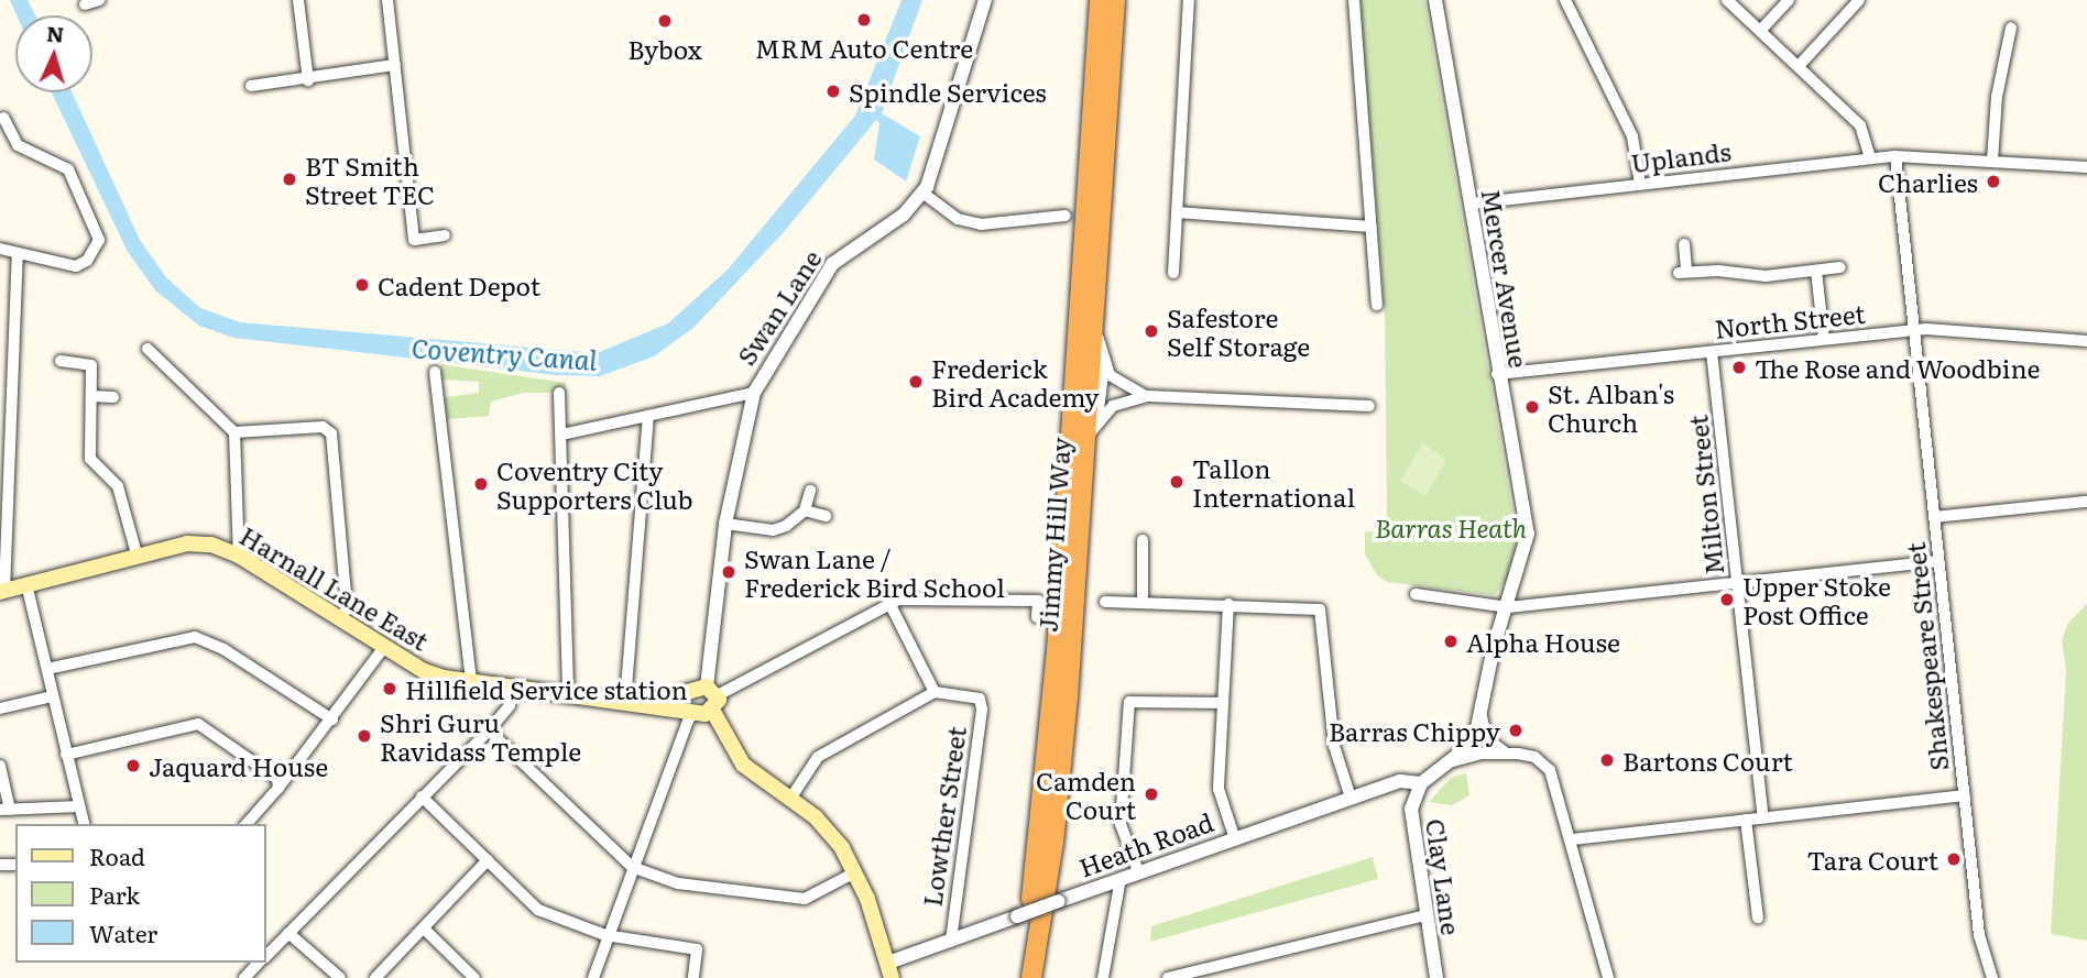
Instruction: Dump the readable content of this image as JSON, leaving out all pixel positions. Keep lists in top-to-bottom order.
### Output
{
  "streets": {
    "highway": ["Jimmy Hill Way"],
    "main road": ["Harnall Lane East"],
    "street": [
      "Uplands",
      "Mercer Avenue",
      "Swan Lane",
      "North Street",
      "Milton Street",
      "Shakespeare Street",
      "Lowther Street",
      "Heath Road",
      "Clay Lane"
    ]
  },
  "crossings": [
    ["Uplands", "Mercer Avenue"],
    ["Uplands", "Shakespeare Street"],
    ["Mercer Avenue", "North Street"],
    ["Mercer Avenue", "Heath Road"],
    ["Mercer Avenue", "Clay Lane"],
    ["Swan Lane", "Harnall Lane East"],
    ["North Street", "Milton Street"],
    ["North Street", "Shakespeare Street"],
    ["Lowther Street", "Heath Road"],
    ["Heath Road", "Clay Lane"]
  ],
  "water": ["Coventry Canal"],
  "parks": ["Barras Heath"],
  "places": [
    "MRM Auto Centre",
    "Bybox",
    "Spindle Services",
    "BT Smith Street TEC",
    "Charlies",
    "Cadent Depot",
    "Safestore Self Storage",
    "The Rose and Woodbine",
    "Frederick Bird Academy",
    "St. Alban's Church",
    "Tallon International",
    "Coventry City Supporters Club",
    "Swan Lane / Frederick Bird School",
    "Upper Stoke Post Office",
    "Alpha House",
    "Hillfield Service station",
    "Barras Chippy",
    "Shri Guru Ravidass Temple",
    "Bartons Court",
    "Jaquard House",
    "Camden Court",
    "Tara Court"
  ],
  "legend": ["Road", "Park", "Water"],
  "north": "top"
}
